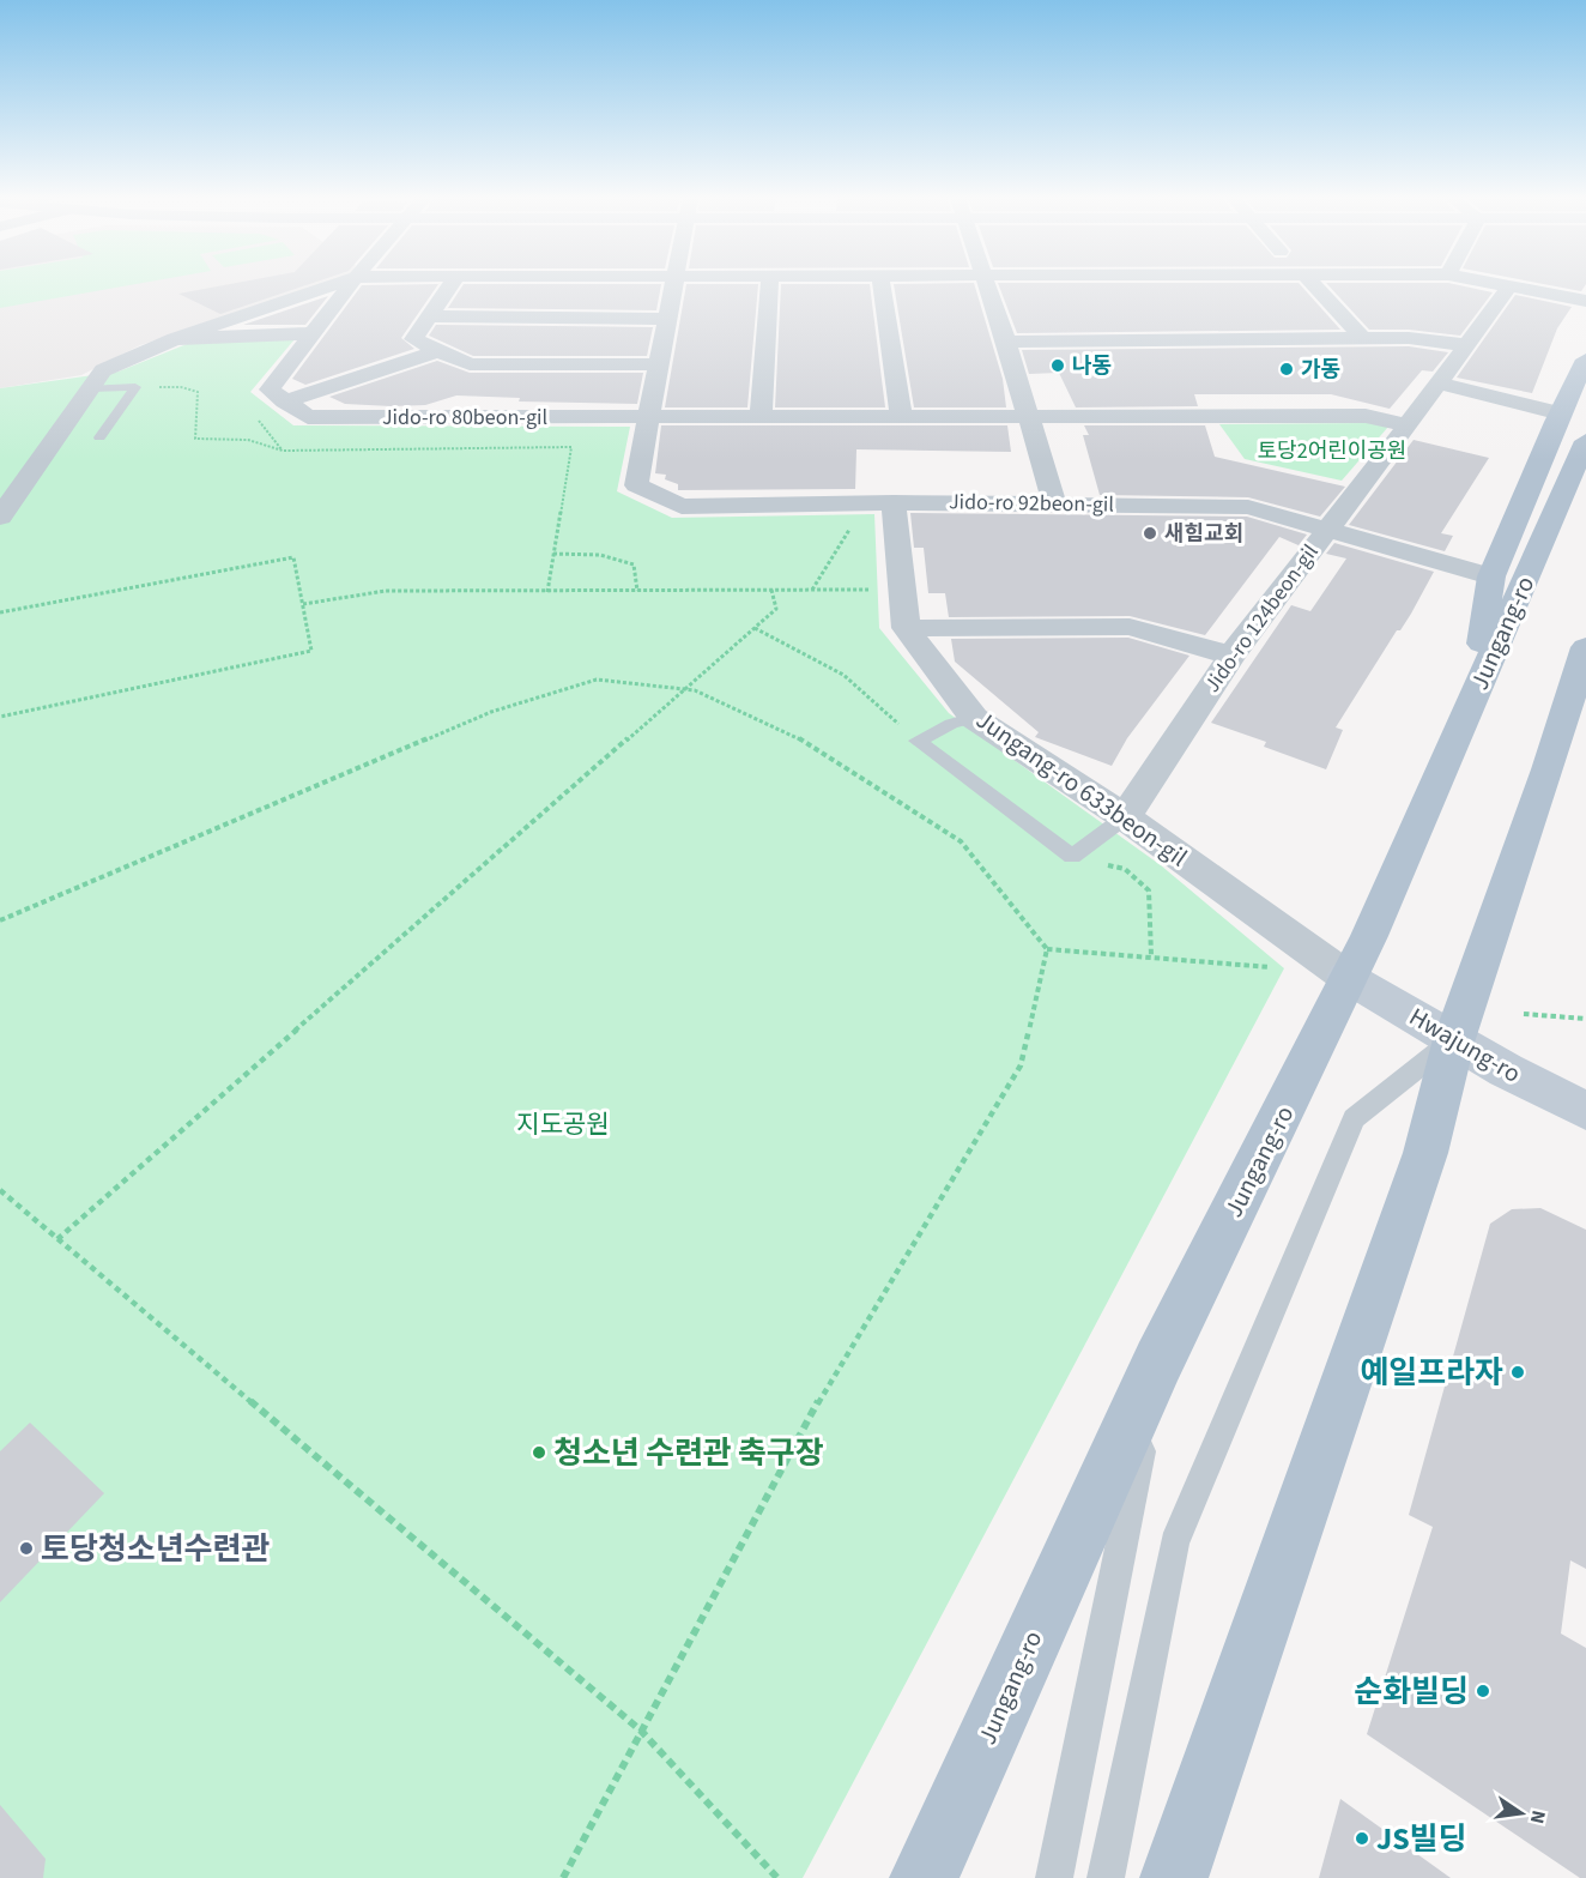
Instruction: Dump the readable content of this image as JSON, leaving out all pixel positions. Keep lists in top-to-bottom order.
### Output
{
  "streets": {
    "main road": ["Jungang-ro", "Hwajung-ro"],
    "street": [
      "Jido-ro 80beon-gil",
      "Jido-ro 92beon-gil",
      "Jido-ro 124beon-gil",
      "Jungang-ro 633beon-gil"
    ]
  },
  "crossings": [
    ["Jido-ro 80beon-gil", "Jido-ro 92beon-gil"],
    ["Jido-ro 92beon-gil", "Jido-ro 124beon-gil"],
    ["Jido-ro 124beon-gil", "Jungang-ro 633beon-gil"],
    ["Jungang-ro", "Jungang-ro 633beon-gil"],
    ["Jungang-ro", "Hwajung-ro"],
    ["Jungang-ro 633beon-gil", "Hwajung-ro"]
  ],
  "parks": ["토당2어린이공원", "지도공원"],
  "places": [
    "나동",
    "가동",
    "새힘교회",
    "예일프라자",
    "청소년 수련관 축구장",
    "토당청소년수련관",
    "순화빌딩",
    "JS빌딩"
  ],
  "north": "right"
}
